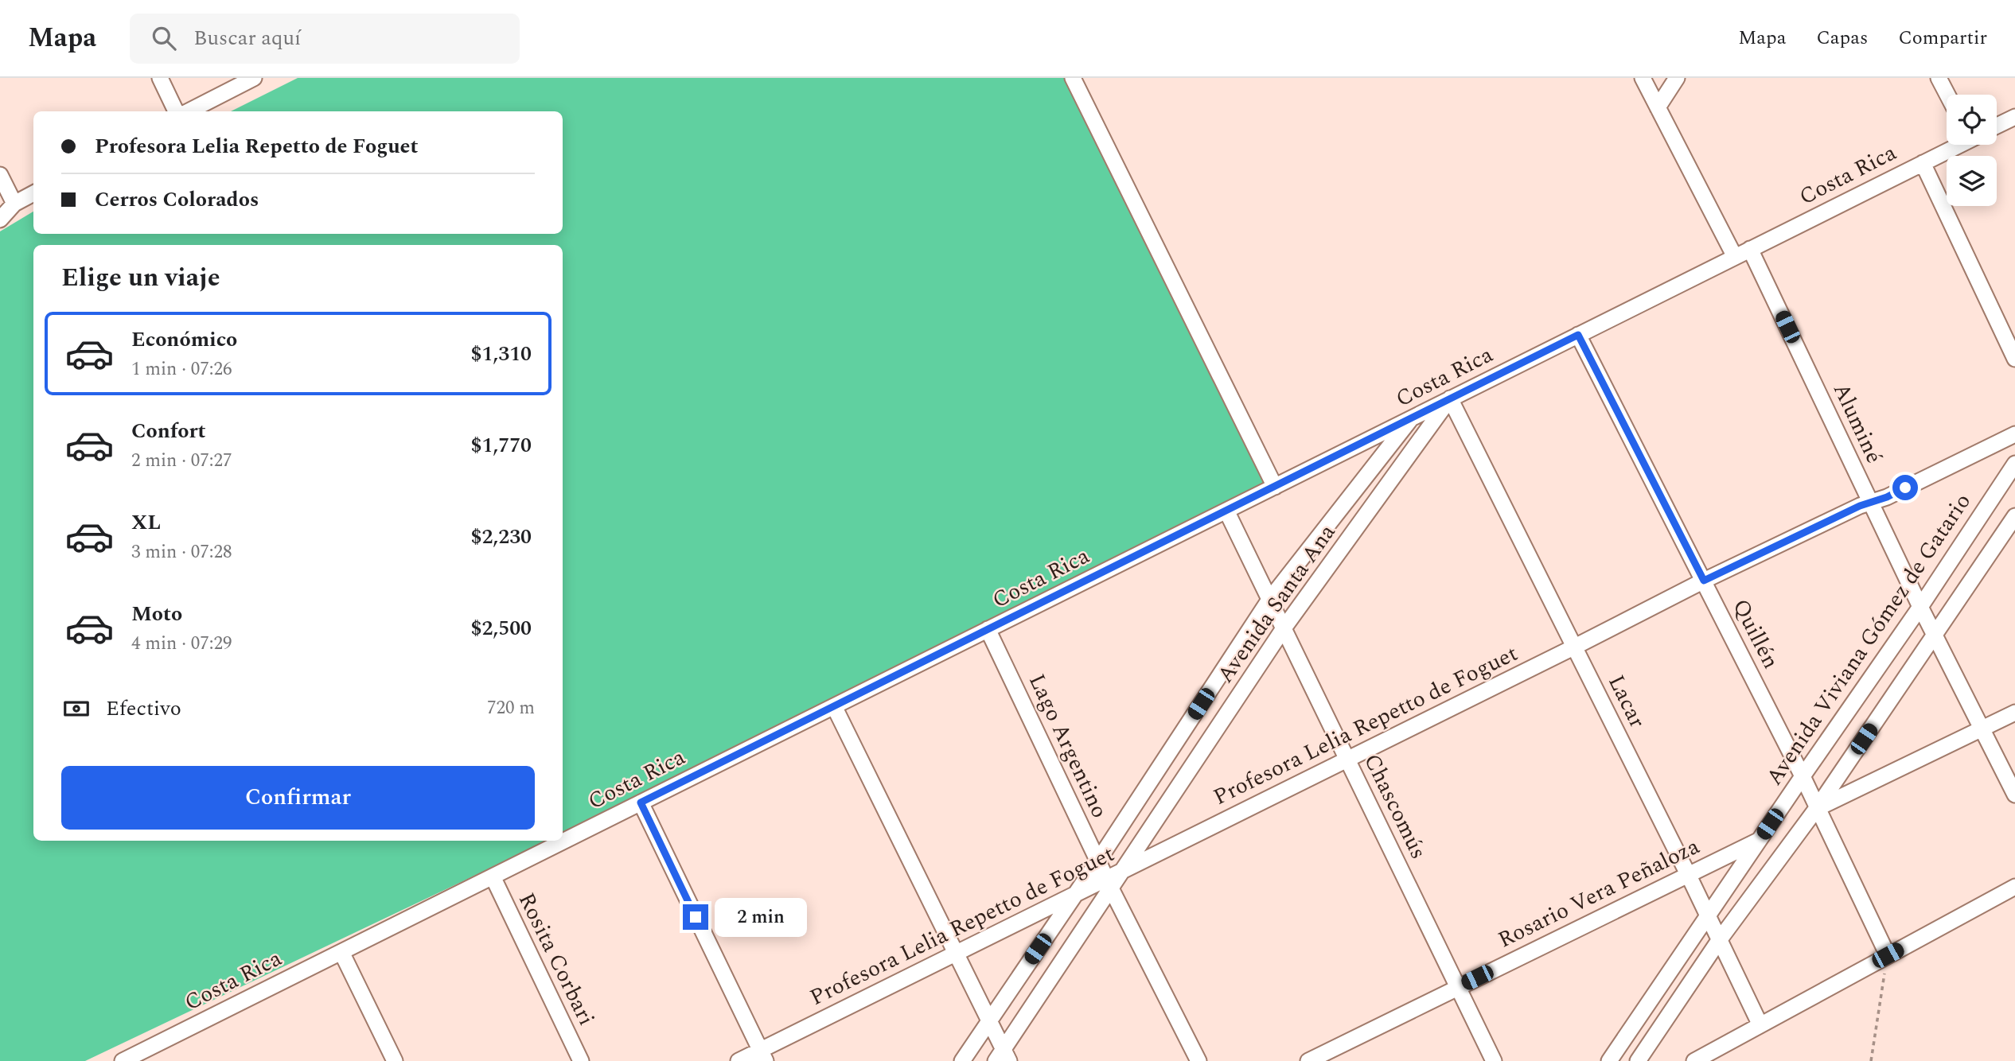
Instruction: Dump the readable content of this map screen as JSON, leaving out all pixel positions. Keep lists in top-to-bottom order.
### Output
{
  "streets": {
    "street": [
      "Costa Rica",
      "Aluminé",
      "Avenida Santa Ana",
      "Quillén",
      "Avenida Viviana Gómez de Gatario",
      "Lacar",
      "Profesora Lelia Repetto de Foguet",
      "Lago Argentino",
      "Chascomús",
      "Rosario Vera Peñaloza",
      "Rosita Corbari"
    ]
  },
  "crossings": [
    ["Costa Rica", "Aluminé"],
    ["Costa Rica", "Avenida Santa Ana"],
    ["Costa Rica", "Quillén"],
    ["Costa Rica", "Lacar"],
    ["Costa Rica", "Lago Argentino"],
    ["Costa Rica", "Chascomús"],
    ["Costa Rica", "Rosita Corbari"],
    ["Aluminé", "Avenida Viviana Gómez de Gatario"],
    ["Aluminé", "Profesora Lelia Repetto de Foguet"],
    ["Avenida Santa Ana", "Lacar"],
    ["Avenida Santa Ana", "Profesora Lelia Repetto de Foguet"],
    ["Avenida Santa Ana", "Lago Argentino"],
    ["Avenida Santa Ana", "Chascomús"],
    ["Quillén", "Avenida Viviana Gómez de Gatario"],
    ["Quillén", "Profesora Lelia Repetto de Foguet"],
    ["Avenida Viviana Gómez de Gatario", "Lacar"],
    ["Avenida Viviana Gómez de Gatario", "Rosario Vera Peñaloza"],
    ["Lacar", "Profesora Lelia Repetto de Foguet"],
    ["Lacar", "Rosario Vera Peñaloza"],
    ["Profesora Lelia Repetto de Foguet", "Lago Argentino"],
    ["Profesora Lelia Repetto de Foguet", "Chascomús"],
    ["Chascomús", "Rosario Vera Peñaloza"]
  ],
  "page": {
    "header": "Mapa",
    "search": "Buscar aquí",
    "nav": ["Mapa", "Capas", "Compartir"],
    "banner": ["Profesora Lelia Repetto de Foguet", "Cerros Colorados"],
    "heading": "Elige un viaje",
    "list": [
      {
        "name": "Económico",
        "note": "1 min · 07:26",
        "value": "$1,310"
      },
      {
        "name": "Confort",
        "note": "2 min · 07:27",
        "value": "$1,770"
      },
      {
        "name": "XL",
        "note": "3 min · 07:28",
        "value": "$2,230"
      },
      {
        "name": "Moto",
        "note": "4 min · 07:29",
        "value": "$2,500"
      }
    ],
    "pay": ["Efectivo", "720 m"],
    "buttons": "Confirmar",
    "bubble": "2 min"
  }
}
